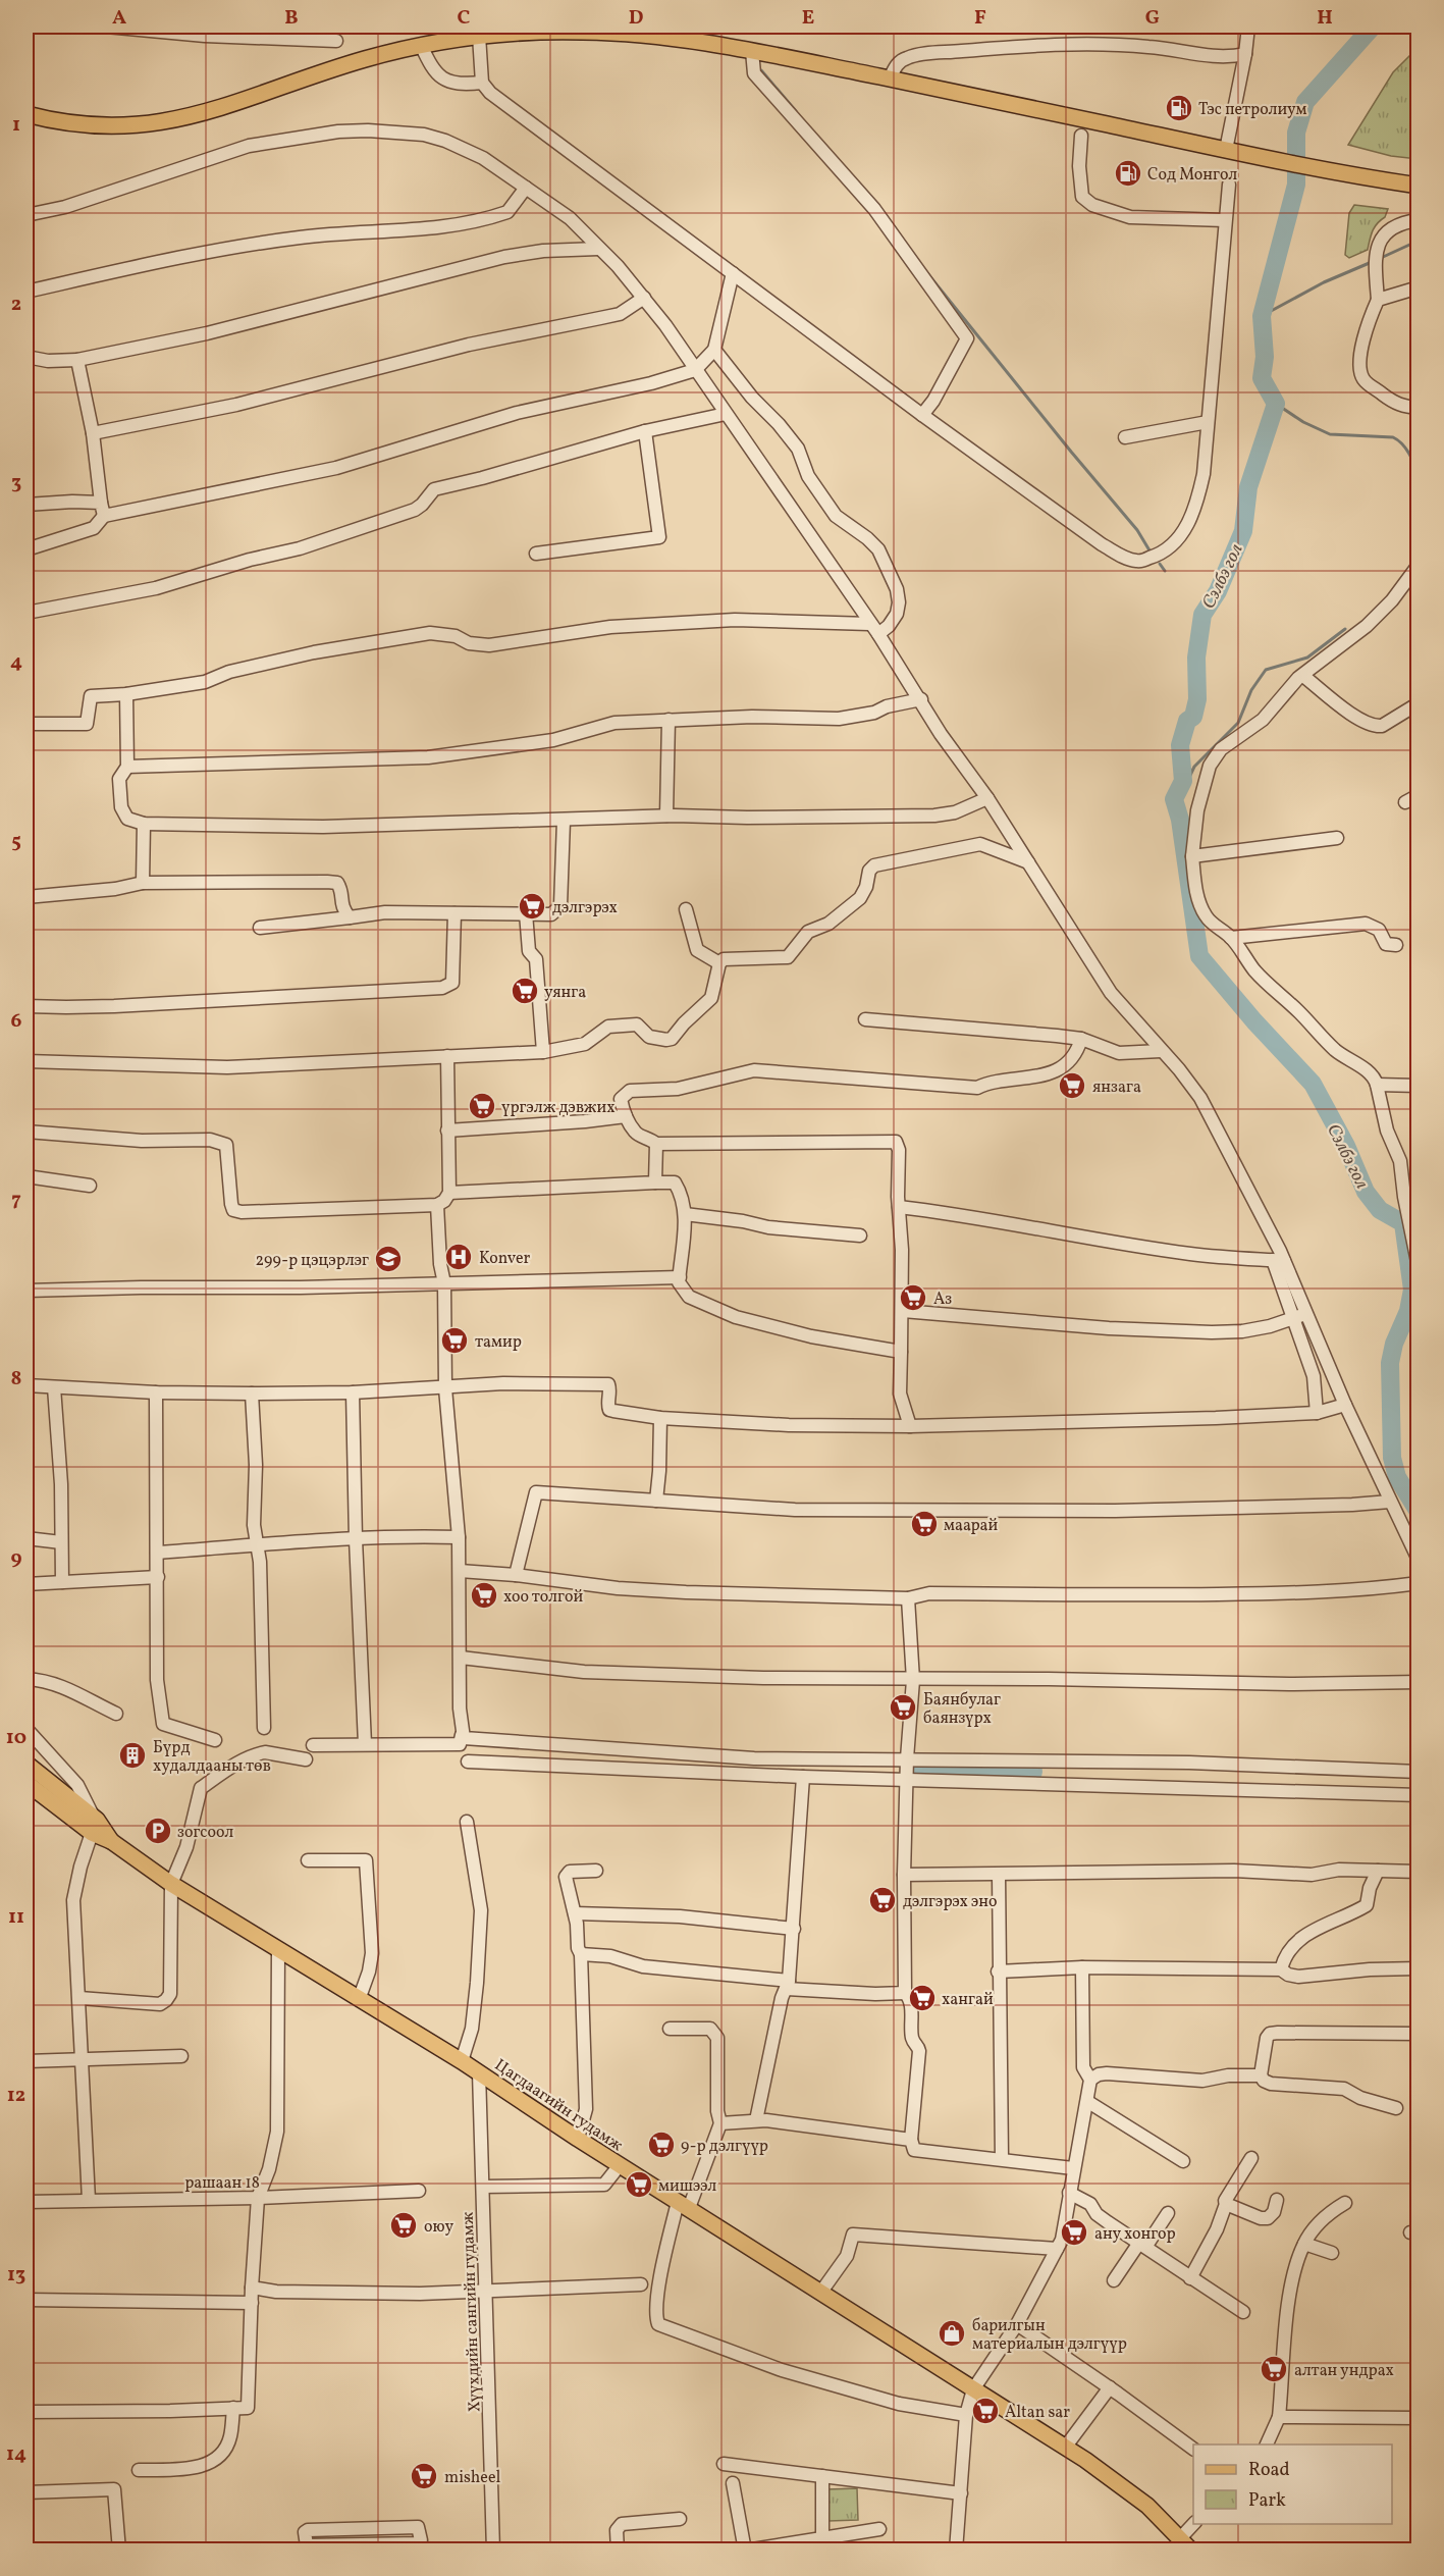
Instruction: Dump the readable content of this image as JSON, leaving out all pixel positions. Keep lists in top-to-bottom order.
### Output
{
  "streets": {
    "main road": ["Цагдаагийн гудамж"],
    "street": ["рашаан 18", "Хүүхдийн сангийн гудамж"]
  },
  "crossings": [
    ["Цагдаагийн гудамж", "Хүүхдийн сангийн гудамж"]
  ],
  "water": ["Сэлбэ гол"],
  "places": {
    "fuel station": ["Тэс петролиум", "Сод Монгол"],
    "supermarket": [
      "дэлгэрэх",
      "уянга",
      "янзага",
      "үргэлж дэвжих",
      "Аз",
      "тамир",
      "маарай",
      "хоо толгой",
      "Баянбулаг баянзүрх",
      "дэлгэрэх эно",
      "хангай",
      "9-р дэлгүүр",
      "мишээл",
      "оюу",
      "ану хонгор",
      "алтан ундрах",
      "Altan sar",
      "misheel"
    ],
    "hospital": ["Konver"],
    "school or university": ["299-р цэцэрлэг"],
    "building": ["Бүрд худалдааны төв"],
    "parking": ["зогсоол"],
    "shop": ["барилгын материалын дэлгүүр"]
  },
  "legend": ["Road", "Park"],
  "grid": {
    "columns": [
      "A",
      "B",
      "C",
      "D",
      "E",
      "F",
      "G",
      "H"
    ],
    "rows": [
      "1",
      "2",
      "3",
      "4",
      "5",
      "6",
      "7",
      "8",
      "9",
      "10",
      "11",
      "12",
      "13",
      "14"
    ]
  }
}
